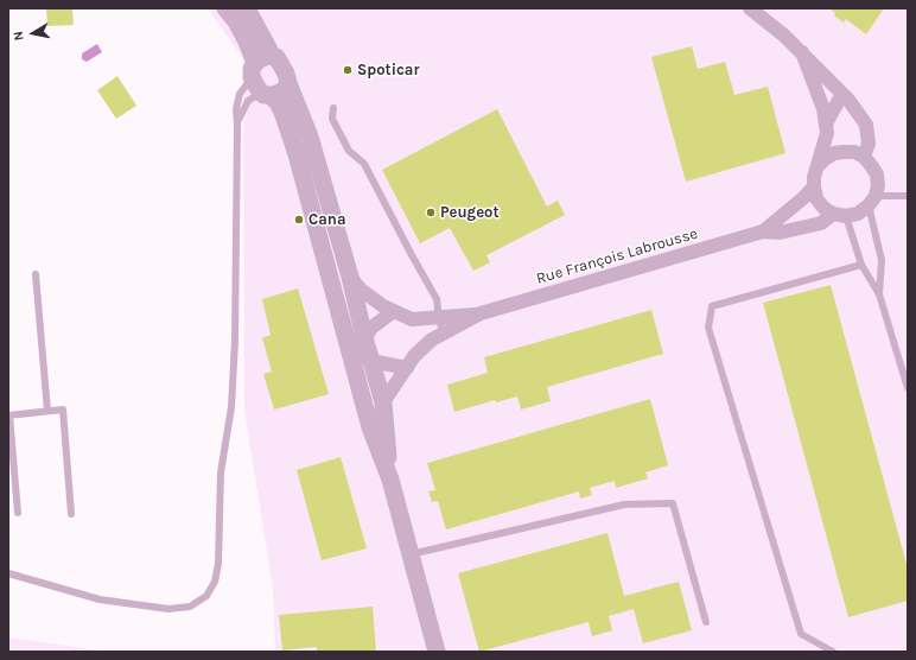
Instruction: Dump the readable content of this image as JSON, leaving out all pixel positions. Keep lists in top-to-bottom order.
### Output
{
  "streets": {
    "street": ["Rue François Labrousse"]
  },
  "places": ["Spoticar", "Peugeot", "Cana"],
  "north": "left"
}
